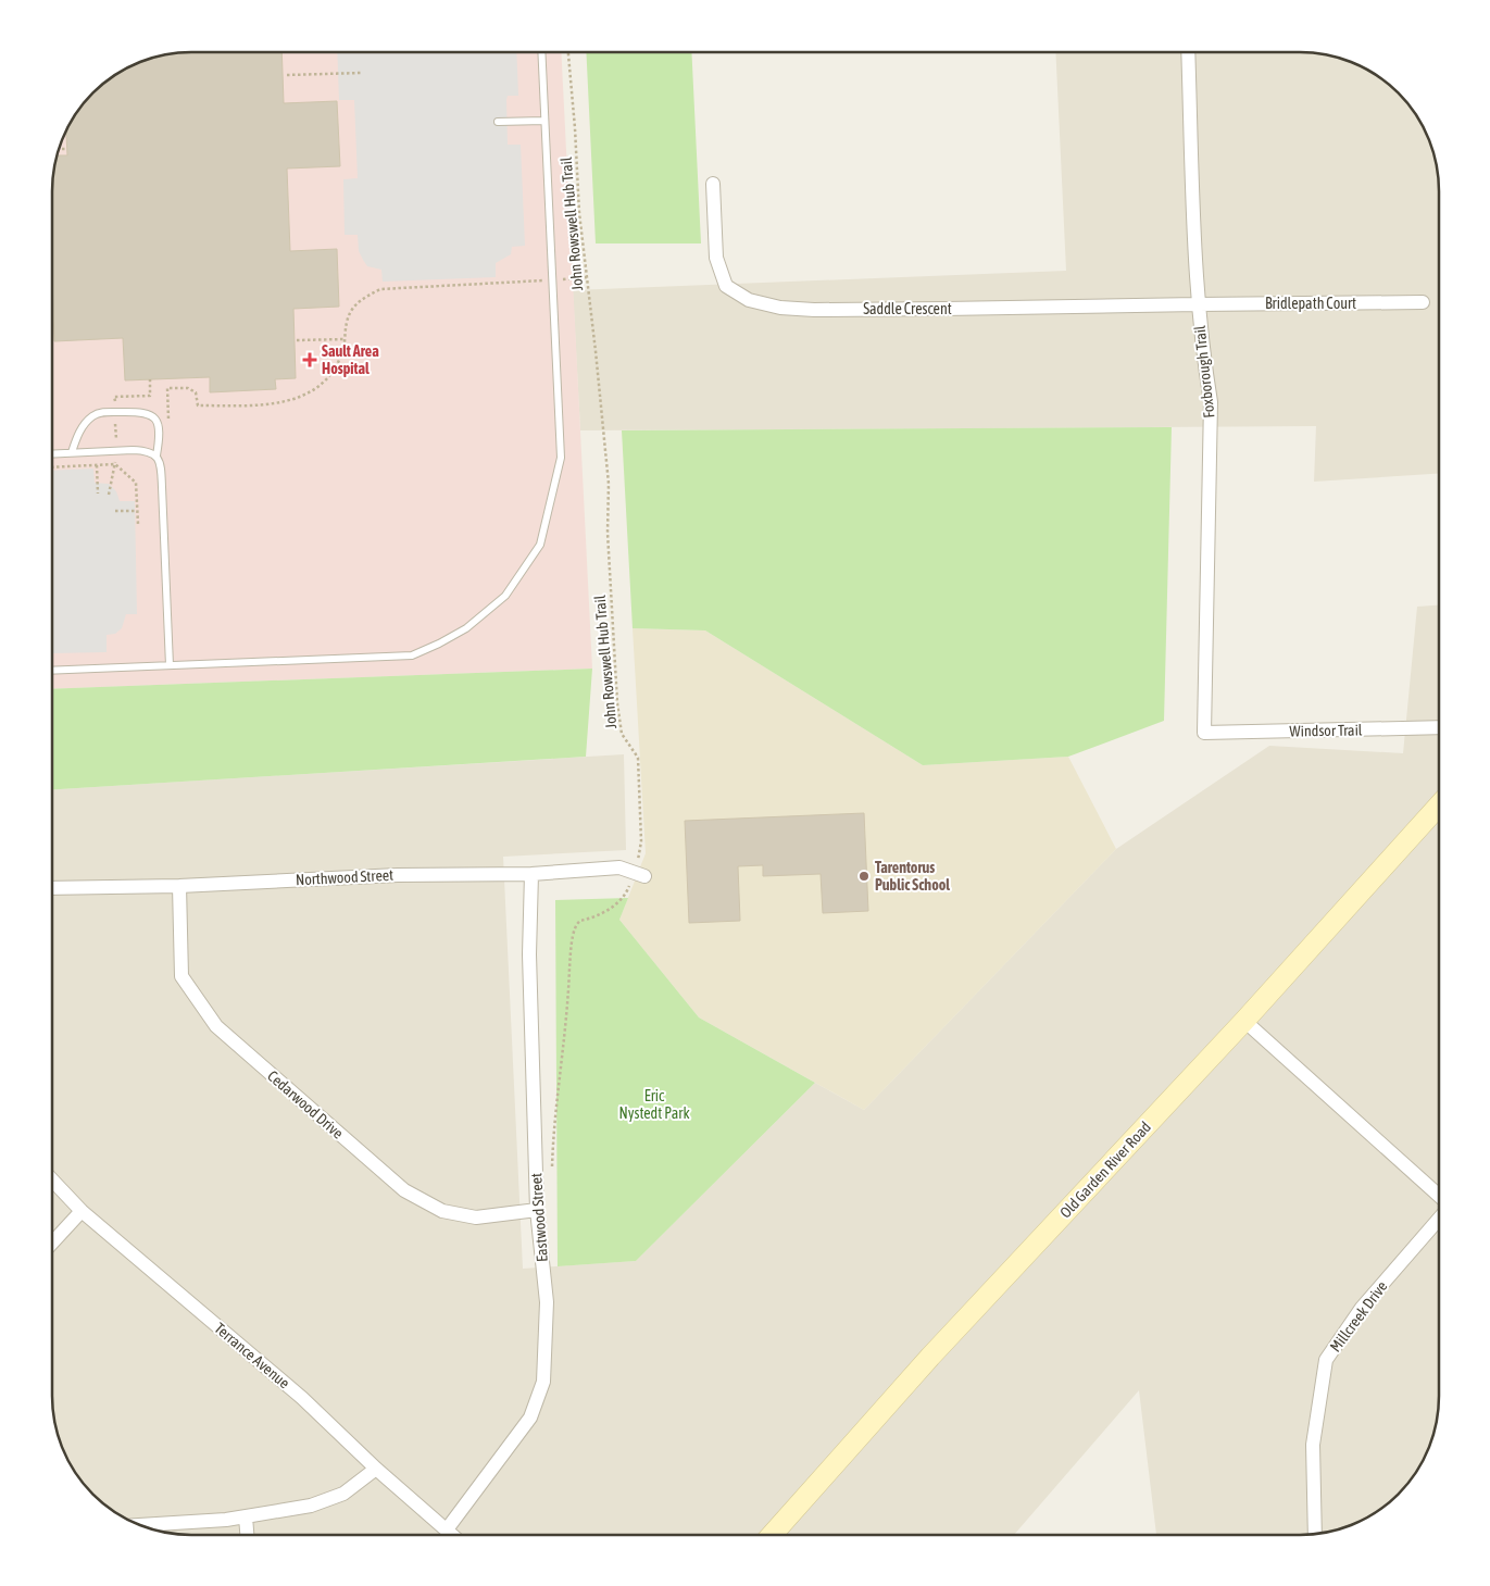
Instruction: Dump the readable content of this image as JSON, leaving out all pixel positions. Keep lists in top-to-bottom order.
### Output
{
  "streets": {
    "main road": ["Old Garden River Road"],
    "street": [
      "Bridlepath Court",
      "Saddle Crescent",
      "Foxborough Trail",
      "Windsor Trail",
      "Northwood Street",
      "Cedarwood Drive",
      "Eastwood Street",
      "Millcreek Drive",
      "Terrance Avenue"
    ],
    "path": ["John Rowswell Hub Trail"]
  },
  "crossings": [
    ["John Rowswell Hub Trail", "Northwood Street"],
    ["Bridlepath Court", "Saddle Crescent"],
    ["Bridlepath Court", "Foxborough Trail"],
    ["Saddle Crescent", "Foxborough Trail"],
    ["Foxborough Trail", "Windsor Trail"],
    ["Northwood Street", "Cedarwood Drive"],
    ["Northwood Street", "Eastwood Street"],
    ["Cedarwood Drive", "Eastwood Street"],
    ["Eastwood Street", "Terrance Avenue"]
  ],
  "parks": ["Eric Nystedt Park"],
  "places": {
    "health": ["Sault Area Hospital"],
    "other": ["Tarentorus Public School"]
  }
}
